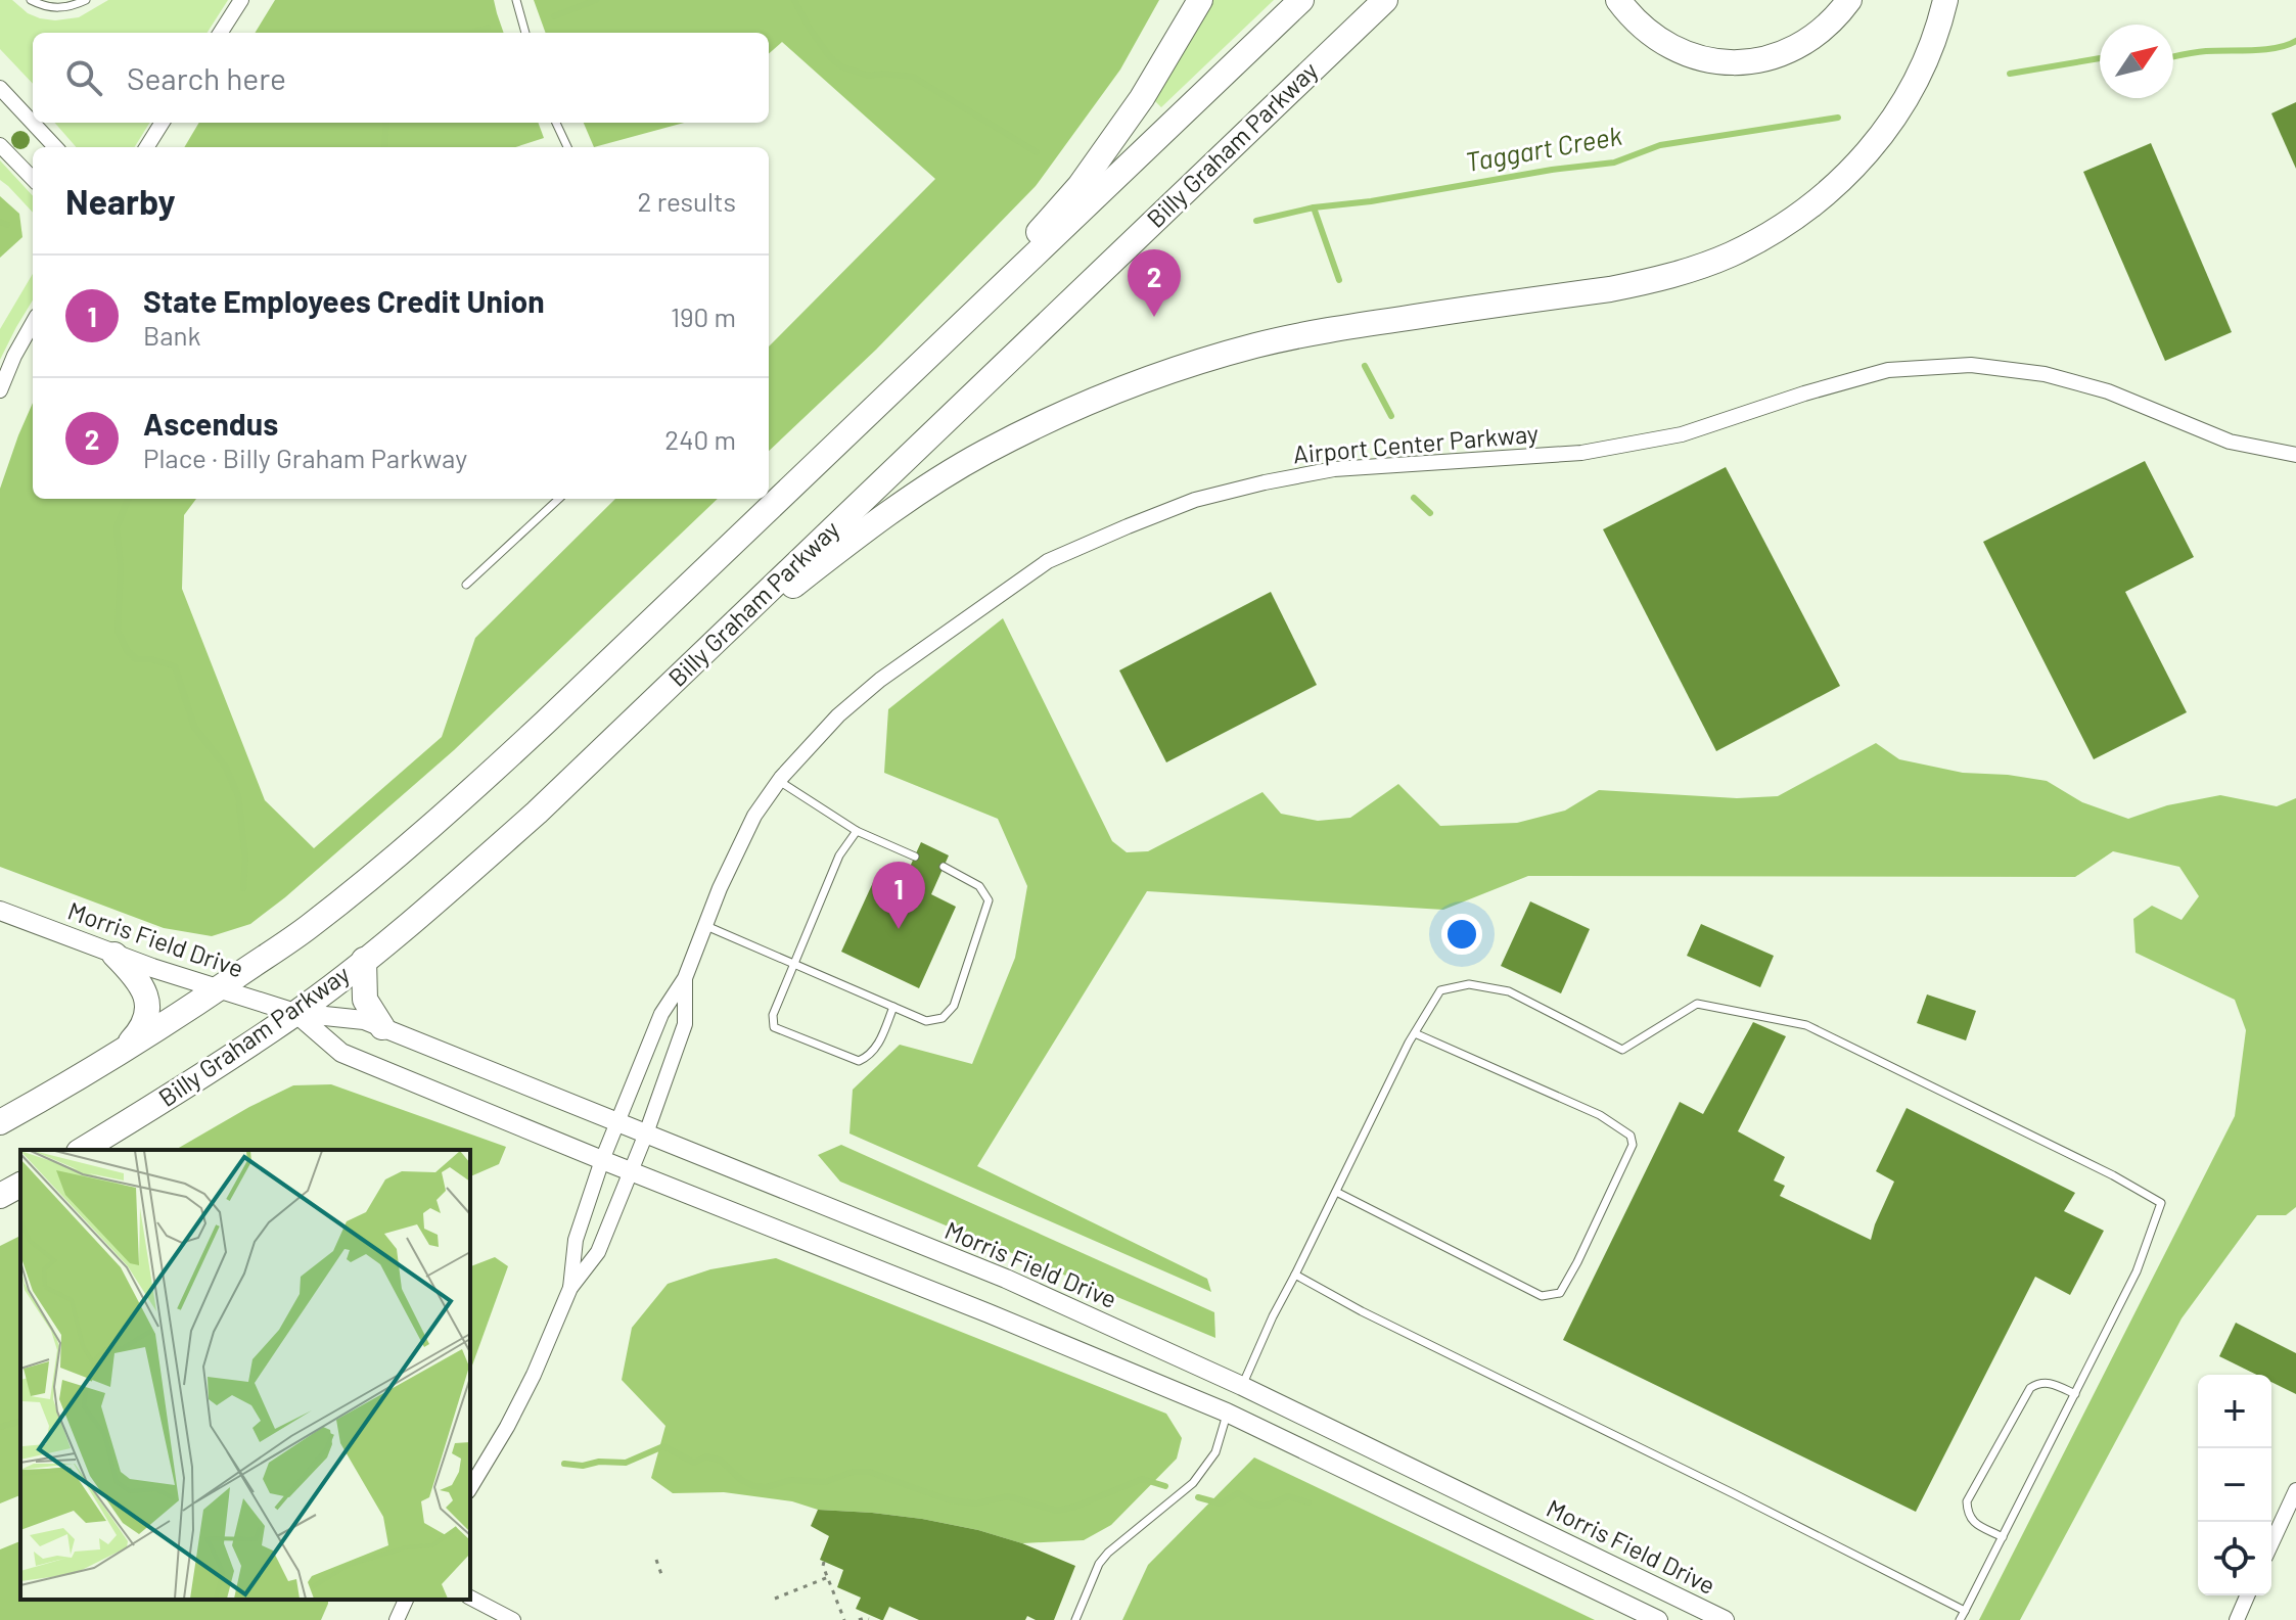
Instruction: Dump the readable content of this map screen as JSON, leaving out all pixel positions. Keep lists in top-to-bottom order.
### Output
{
  "streets": {
    "highway": ["Billy Graham Parkway"],
    "street": ["Airport Center Parkway", "Morris Field Drive"]
  },
  "crossings": [
    ["Billy Graham Parkway", "Morris Field Drive"],
    ["Airport Center Parkway", "Morris Field Drive"]
  ],
  "water": ["Taggart Creek"],
  "north": "top right",
  "page": {
    "search": "Search here",
    "heading": ["Nearby", "2 results"],
    "pins": ["2", "1"],
    "list": [
      {
        "mark": "1",
        "name": "State Employees Credit Union",
        "note": "Bank",
        "value": "190 m"
      },
      {
        "mark": "2",
        "name": "Ascendus",
        "note": "Place · Billy Graham Parkway",
        "value": "240 m"
      }
    ],
    "map_buttons": ["+", "−"]
  }
}
